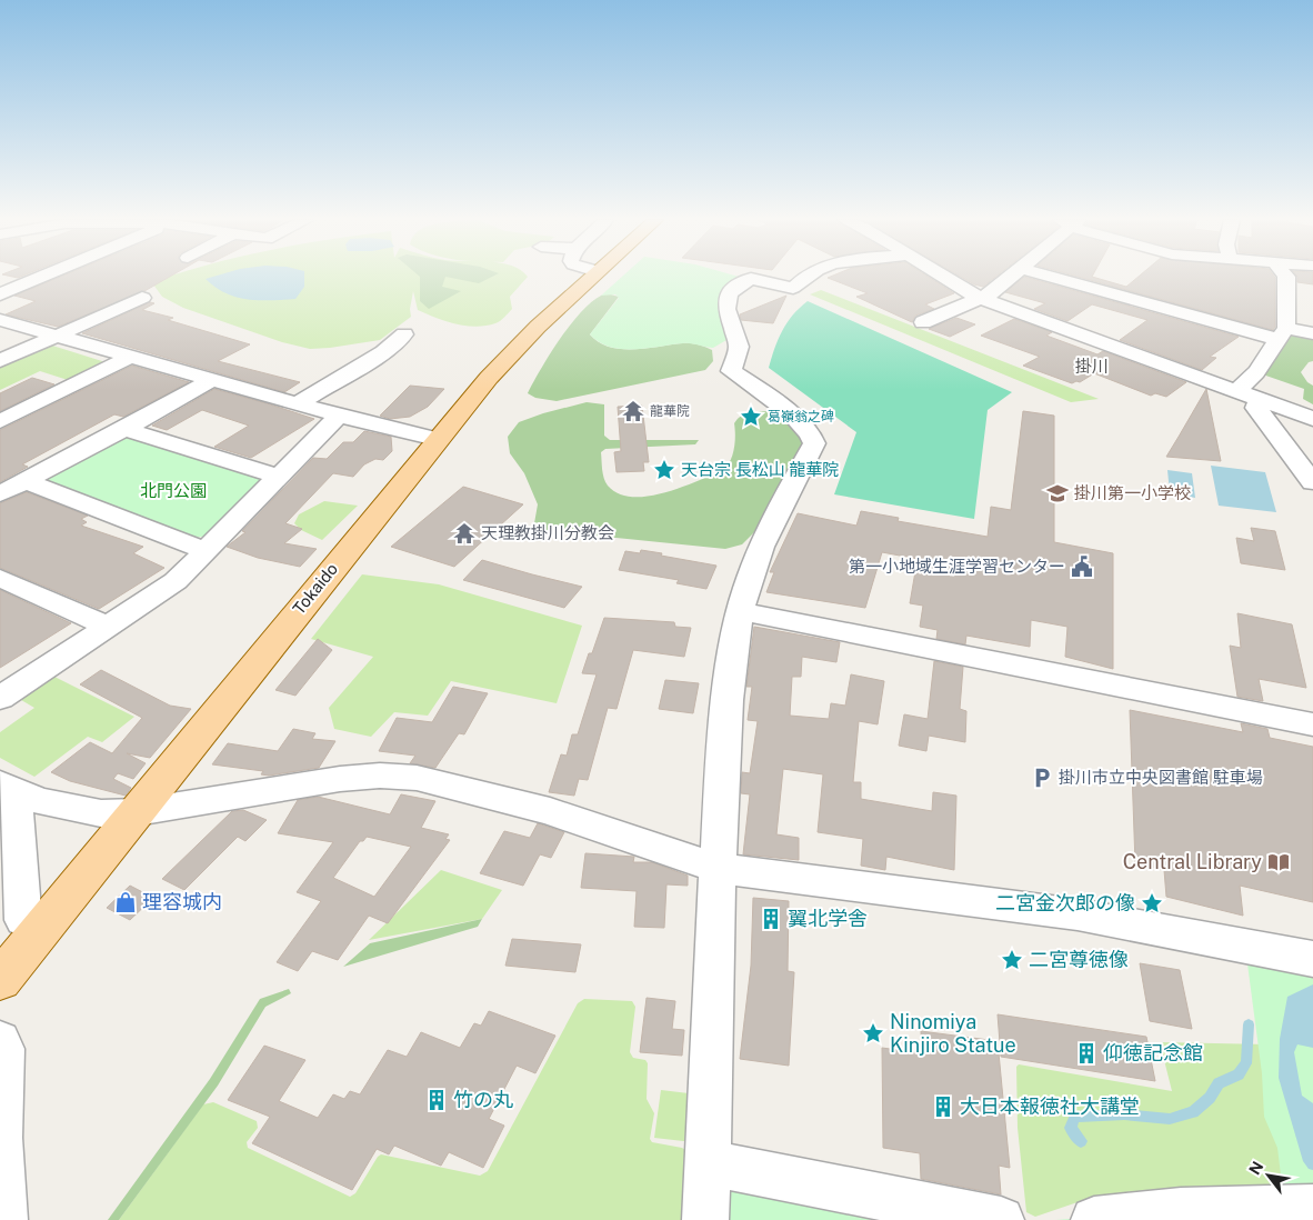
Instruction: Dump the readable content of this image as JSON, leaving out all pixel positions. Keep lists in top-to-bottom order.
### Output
{
  "streets": {
    "main road": ["Tokaido"]
  },
  "districts": ["掛川"],
  "parks": ["北門公園"],
  "places": {
    "temple": ["龍華院", "天理教掛川分教会"],
    "place": [
      "葛嶺翁之碑",
      "天台宗 長松山 龍華院",
      "二宮金次郎の像",
      "二宮尊徳像",
      "Ninomiya Kinjiro Statue"
    ],
    "school or university": ["掛川第一小学校"],
    "public building": ["第一小地域生涯学習センター"],
    "parking": ["掛川市立中央図書館 駐車場"],
    "library": ["Central Library"],
    "shop": ["理容城内"],
    "building": [
      "翼北学舎",
      "仰徳記念館",
      "竹の丸",
      "大日本報徳社大講堂"
    ]
  },
  "north": "top left"
}
